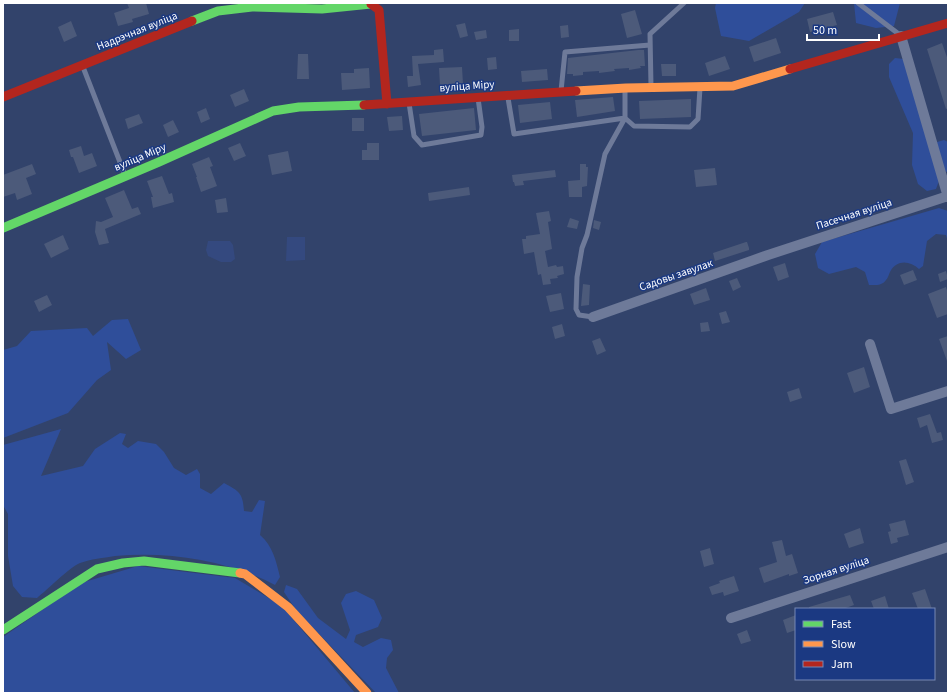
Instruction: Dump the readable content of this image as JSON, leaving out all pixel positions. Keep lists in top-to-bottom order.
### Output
{
  "streets": {
    "street": [
      "Надрэчная вуліца",
      "вуліца Міру",
      "Пасечная вуліца",
      "Садовы завулак",
      "Зорная вуліца"
    ]
  },
  "crossings": [
    ["Надрэчная вуліца", "вуліца Міру"],
    ["Пасечная вуліца", "Садовы завулак"]
  ],
  "legend": ["Fast", "Slow", "Jam"],
  "scale_bar": "50 m"
}
